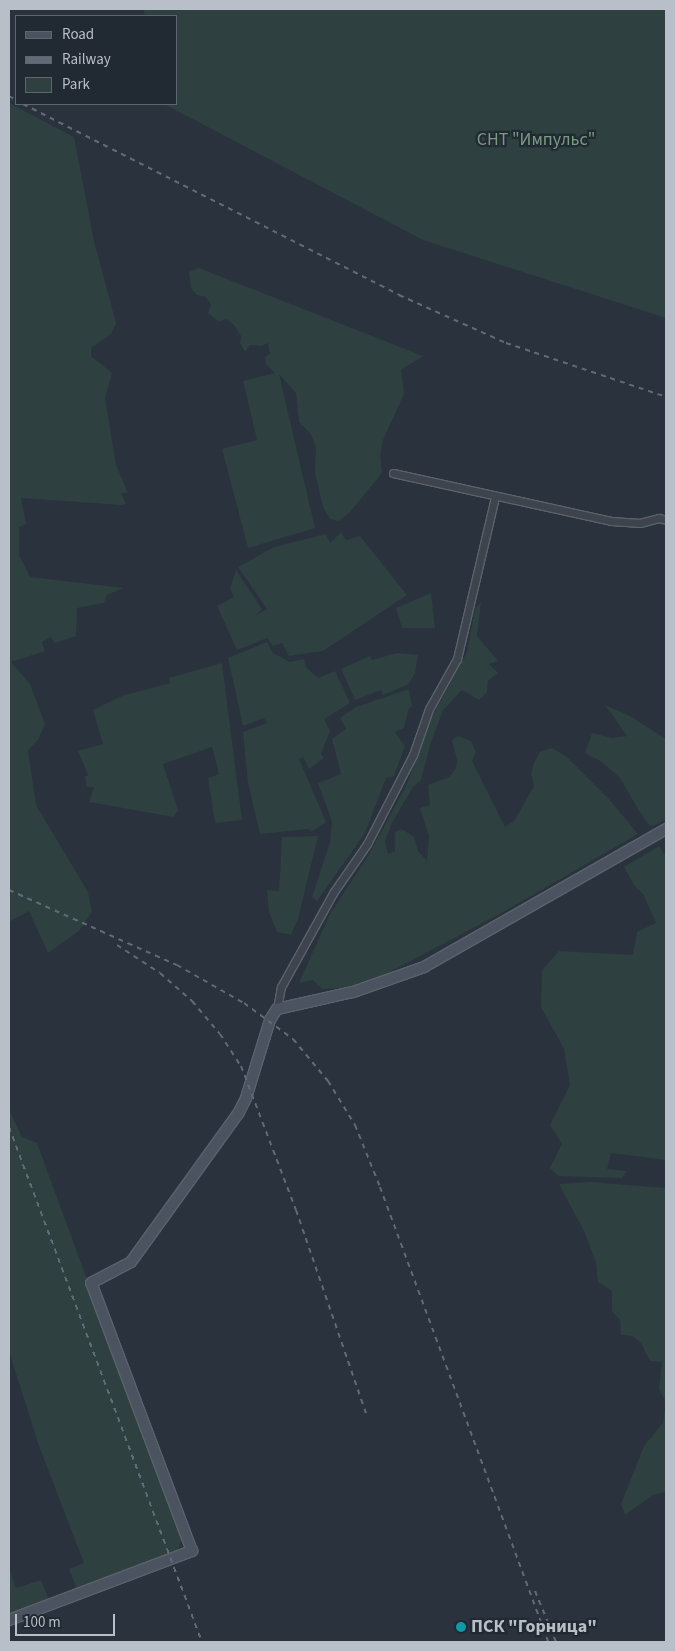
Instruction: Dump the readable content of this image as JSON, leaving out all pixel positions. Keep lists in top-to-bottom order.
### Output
{
  "parks": ["СНТ \"Импульс\""],
  "places": ["ПСК \"Горница\""],
  "legend": ["Road", "Railway", "Park"],
  "scale_bar": "100 m"
}
